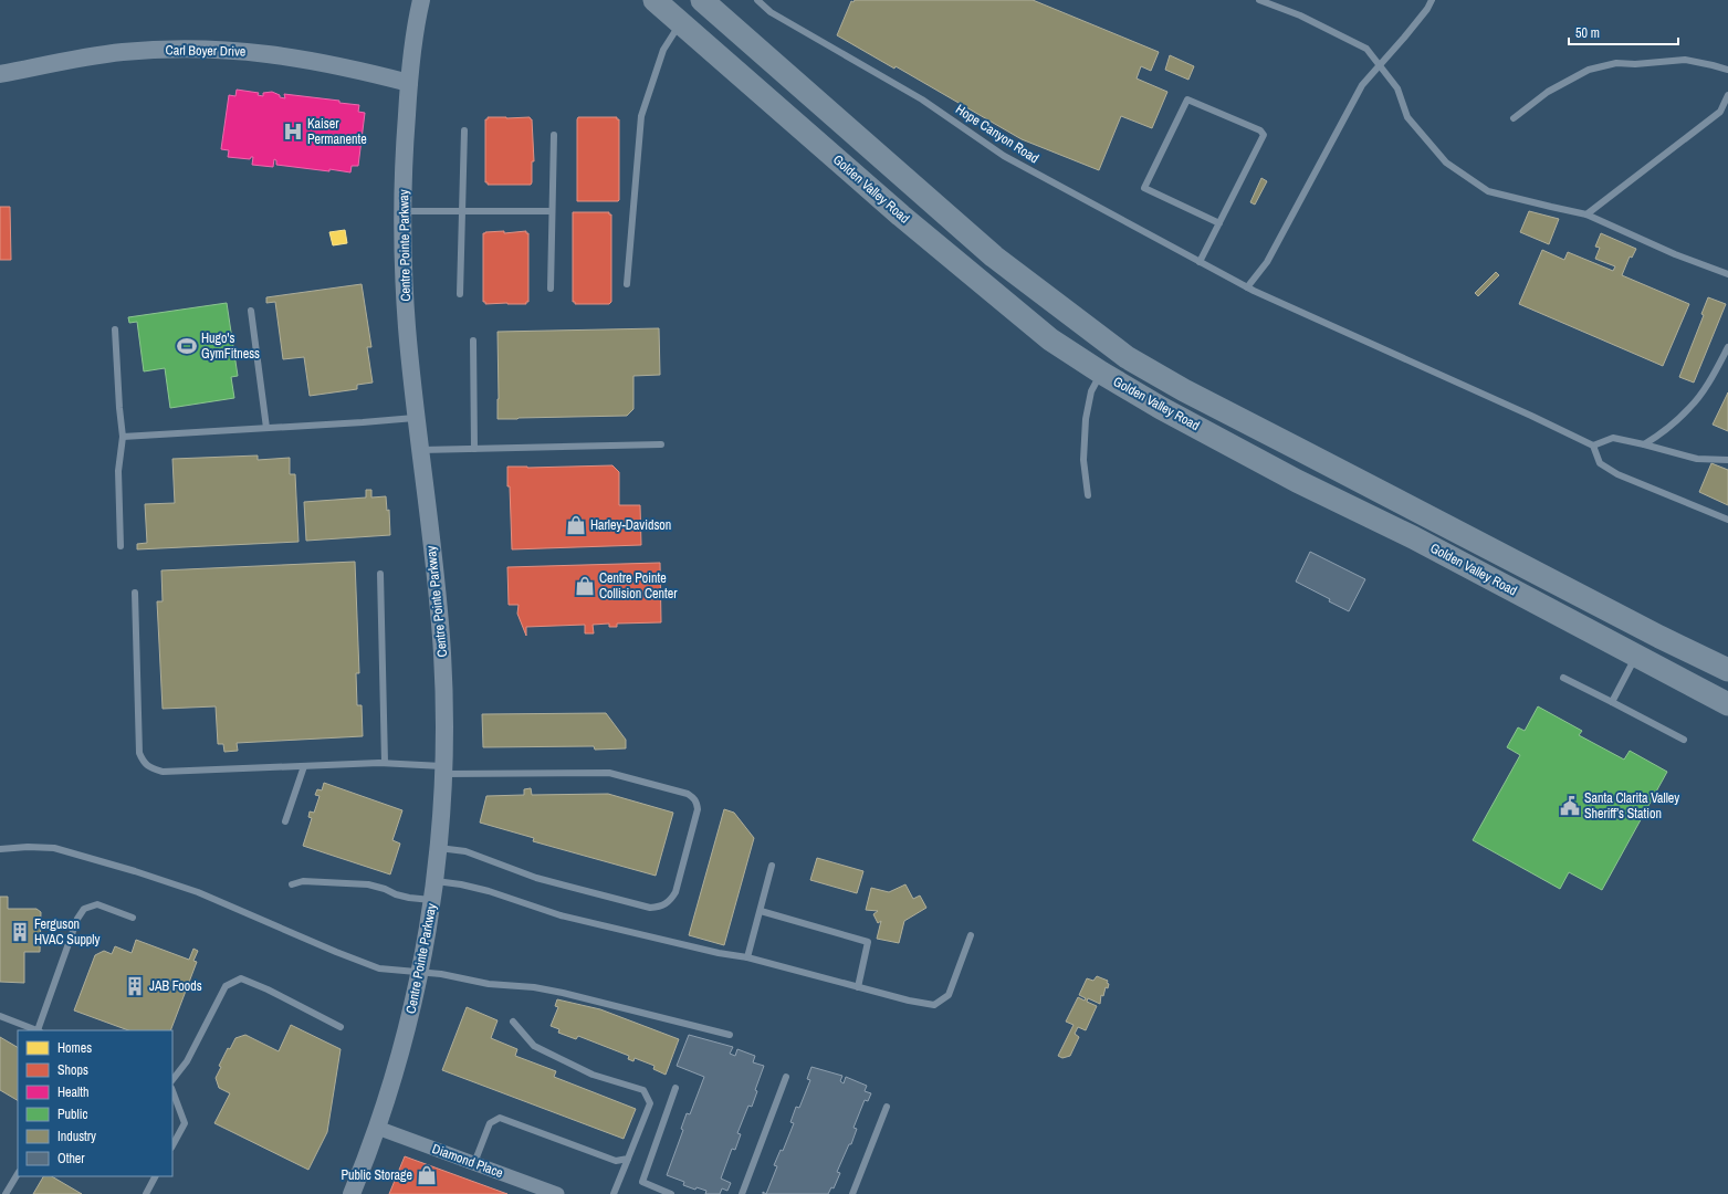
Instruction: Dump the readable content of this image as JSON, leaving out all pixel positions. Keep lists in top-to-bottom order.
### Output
{
  "streets": {
    "main road": ["Golden Valley Road"],
    "street": ["Carl Boyer Drive", "Centre Pointe Parkway", "Diamond Place"],
    "lane": ["Hope Canyon Road"]
  },
  "crossings": [
    ["Carl Boyer Drive", "Centre Pointe Parkway"],
    ["Centre Pointe Parkway", "Diamond Place"]
  ],
  "places": {
    "hospital": ["Kaiser Permanente"],
    "sports": ["Hugo's GymFitness"],
    "shop": ["Harley-Davidson", "Centre Pointe Collision Center", "Public Storage"],
    "public building": ["Santa Clarita Valley Sheriff’s Station"],
    "building": ["Ferguson HVAC Supply", "JAB Foods"]
  },
  "legend": [
    "Homes",
    "Shops",
    "Health",
    "Public",
    "Industry",
    "Other"
  ],
  "scale_bar": "50 m"
}
